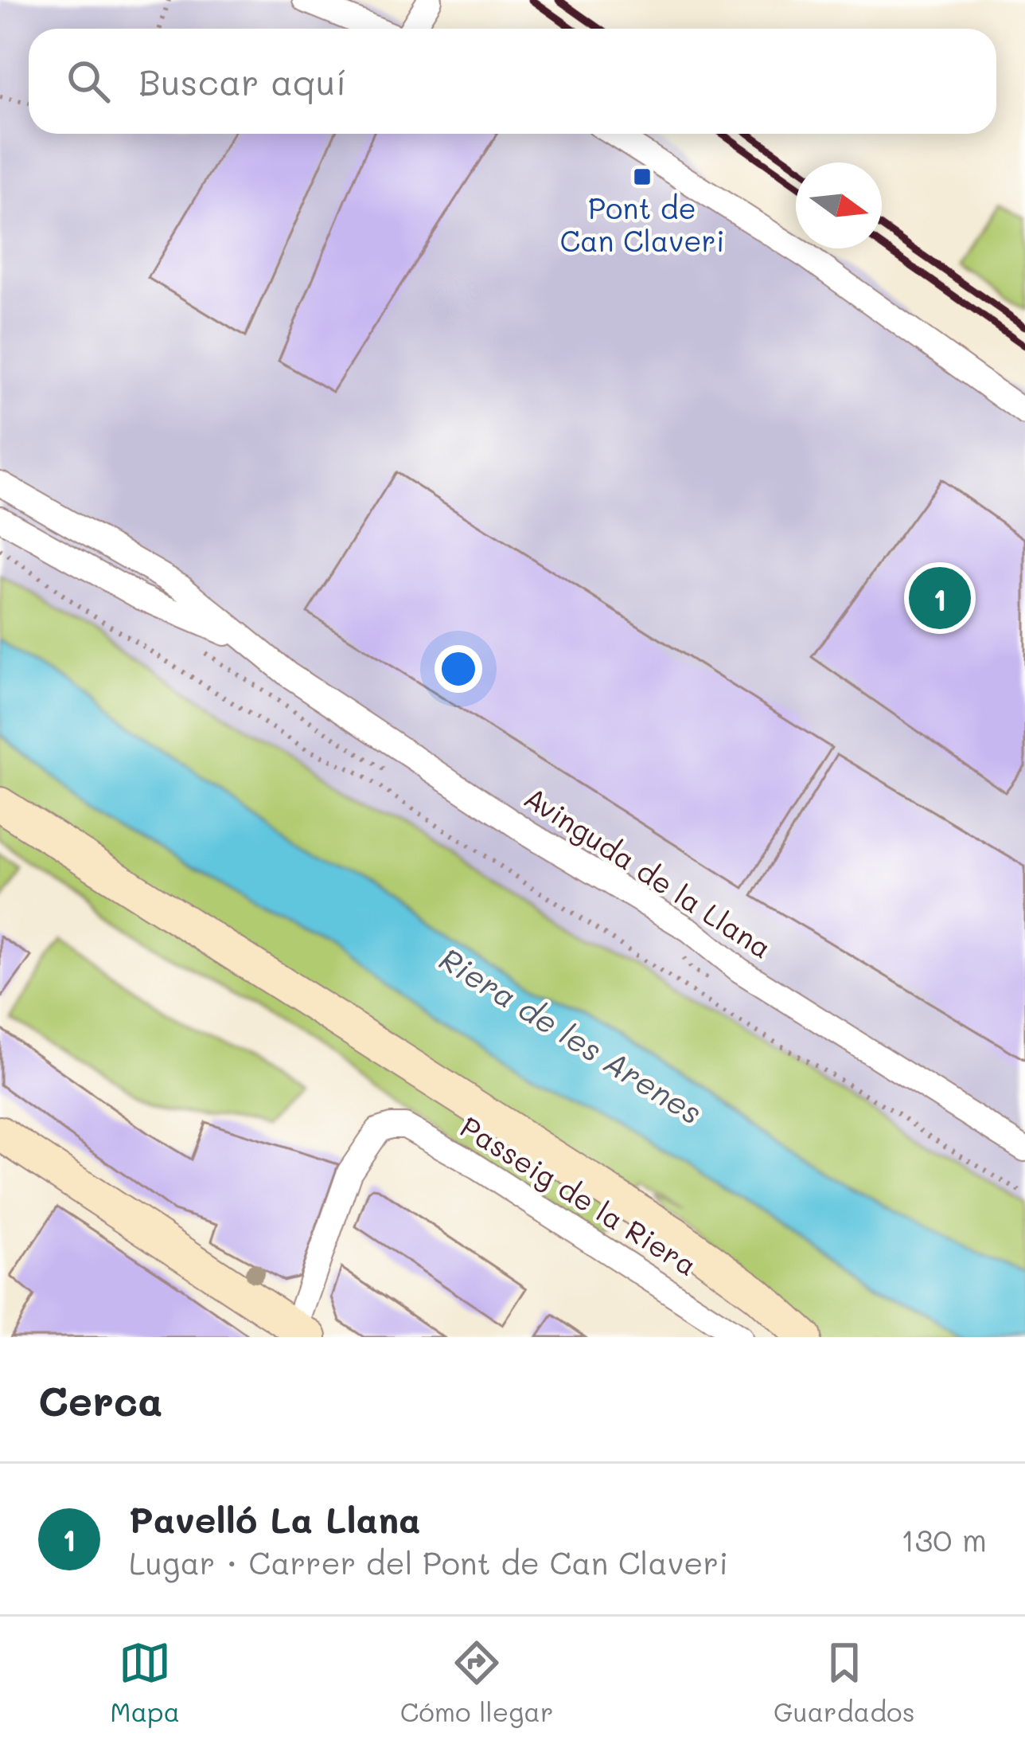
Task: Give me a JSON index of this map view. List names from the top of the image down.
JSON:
{
  "streets": {
    "street": ["Avinguda de la Llana", "Passeig de la Riera"]
  },
  "water": ["Riera de les Arenes"],
  "places": {
    "transit": ["Pont de Can Claveri"]
  },
  "north": "right",
  "page": {
    "search": "Buscar aquí",
    "pins": "1",
    "heading": "Cerca",
    "list": [
      {
        "mark": "1",
        "name": "Pavelló La Llana",
        "note": "Lugar · Carrer del Pont de Can Claveri",
        "value": "130 m"
      }
    ],
    "nav": ["Mapa", "Cómo llegar", "Guardados"]
  }
}
